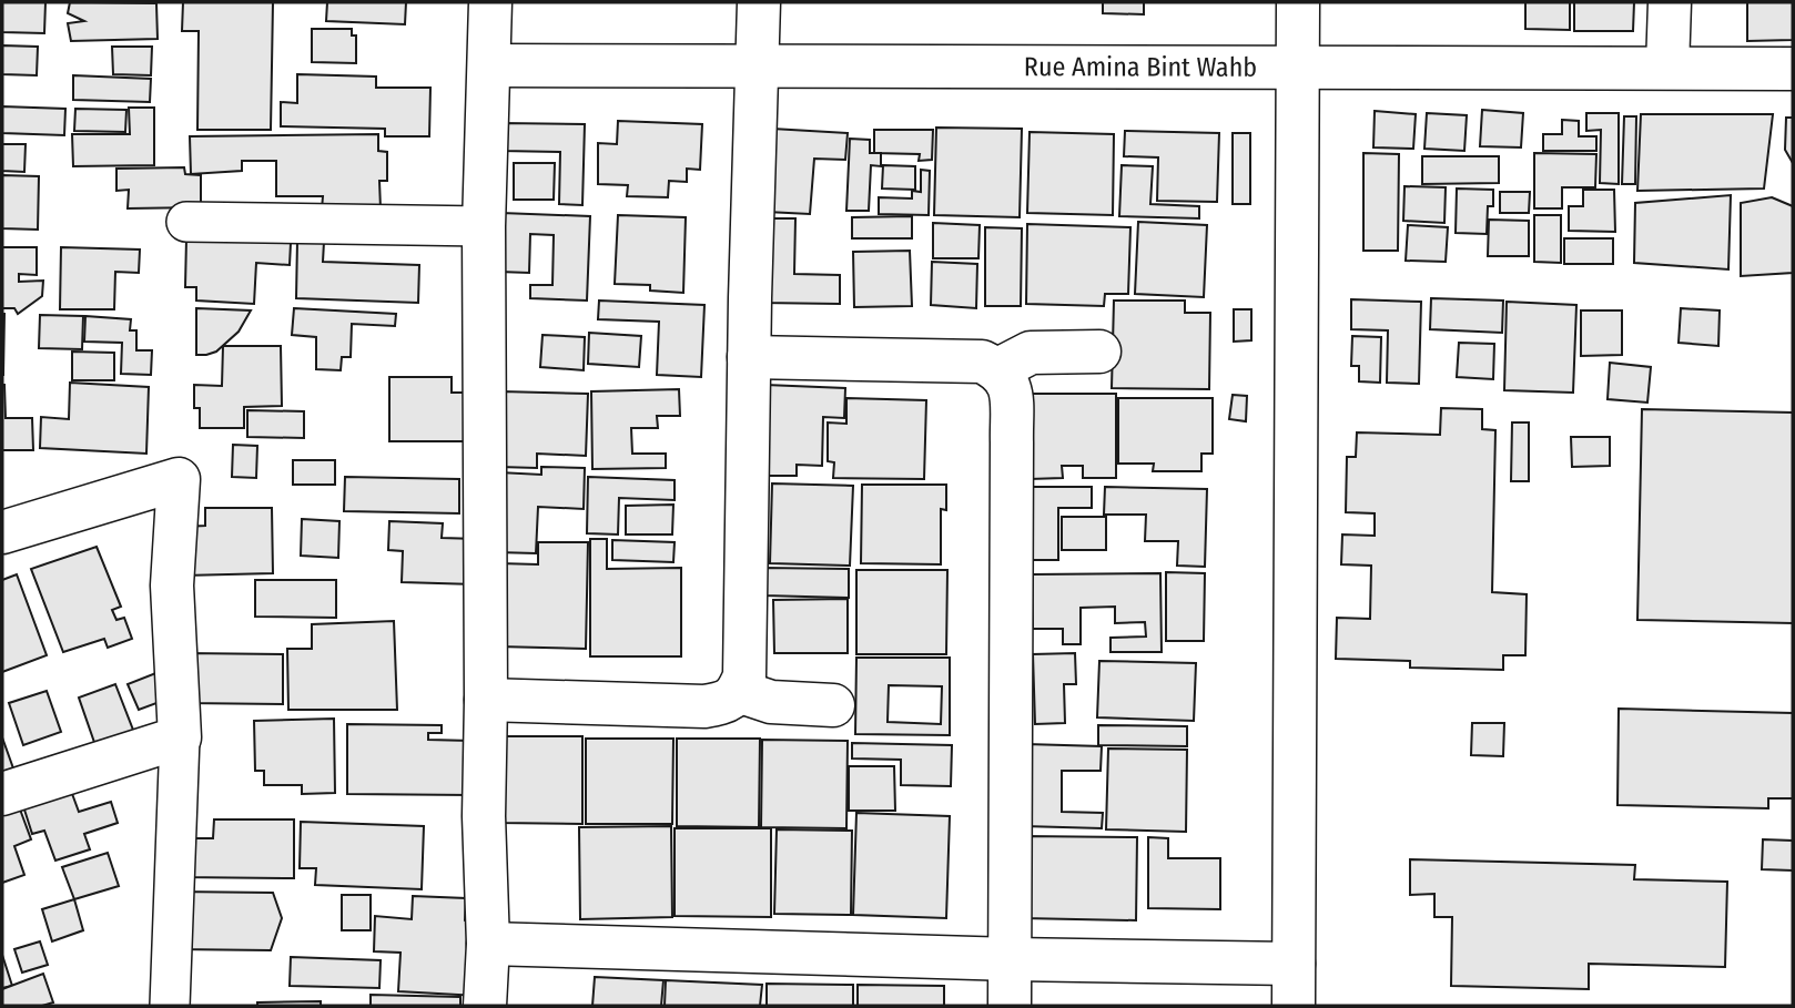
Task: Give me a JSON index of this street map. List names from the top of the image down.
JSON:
{
  "streets": {
    "street": ["Rue Amina Bint Wahb"]
  }
}
